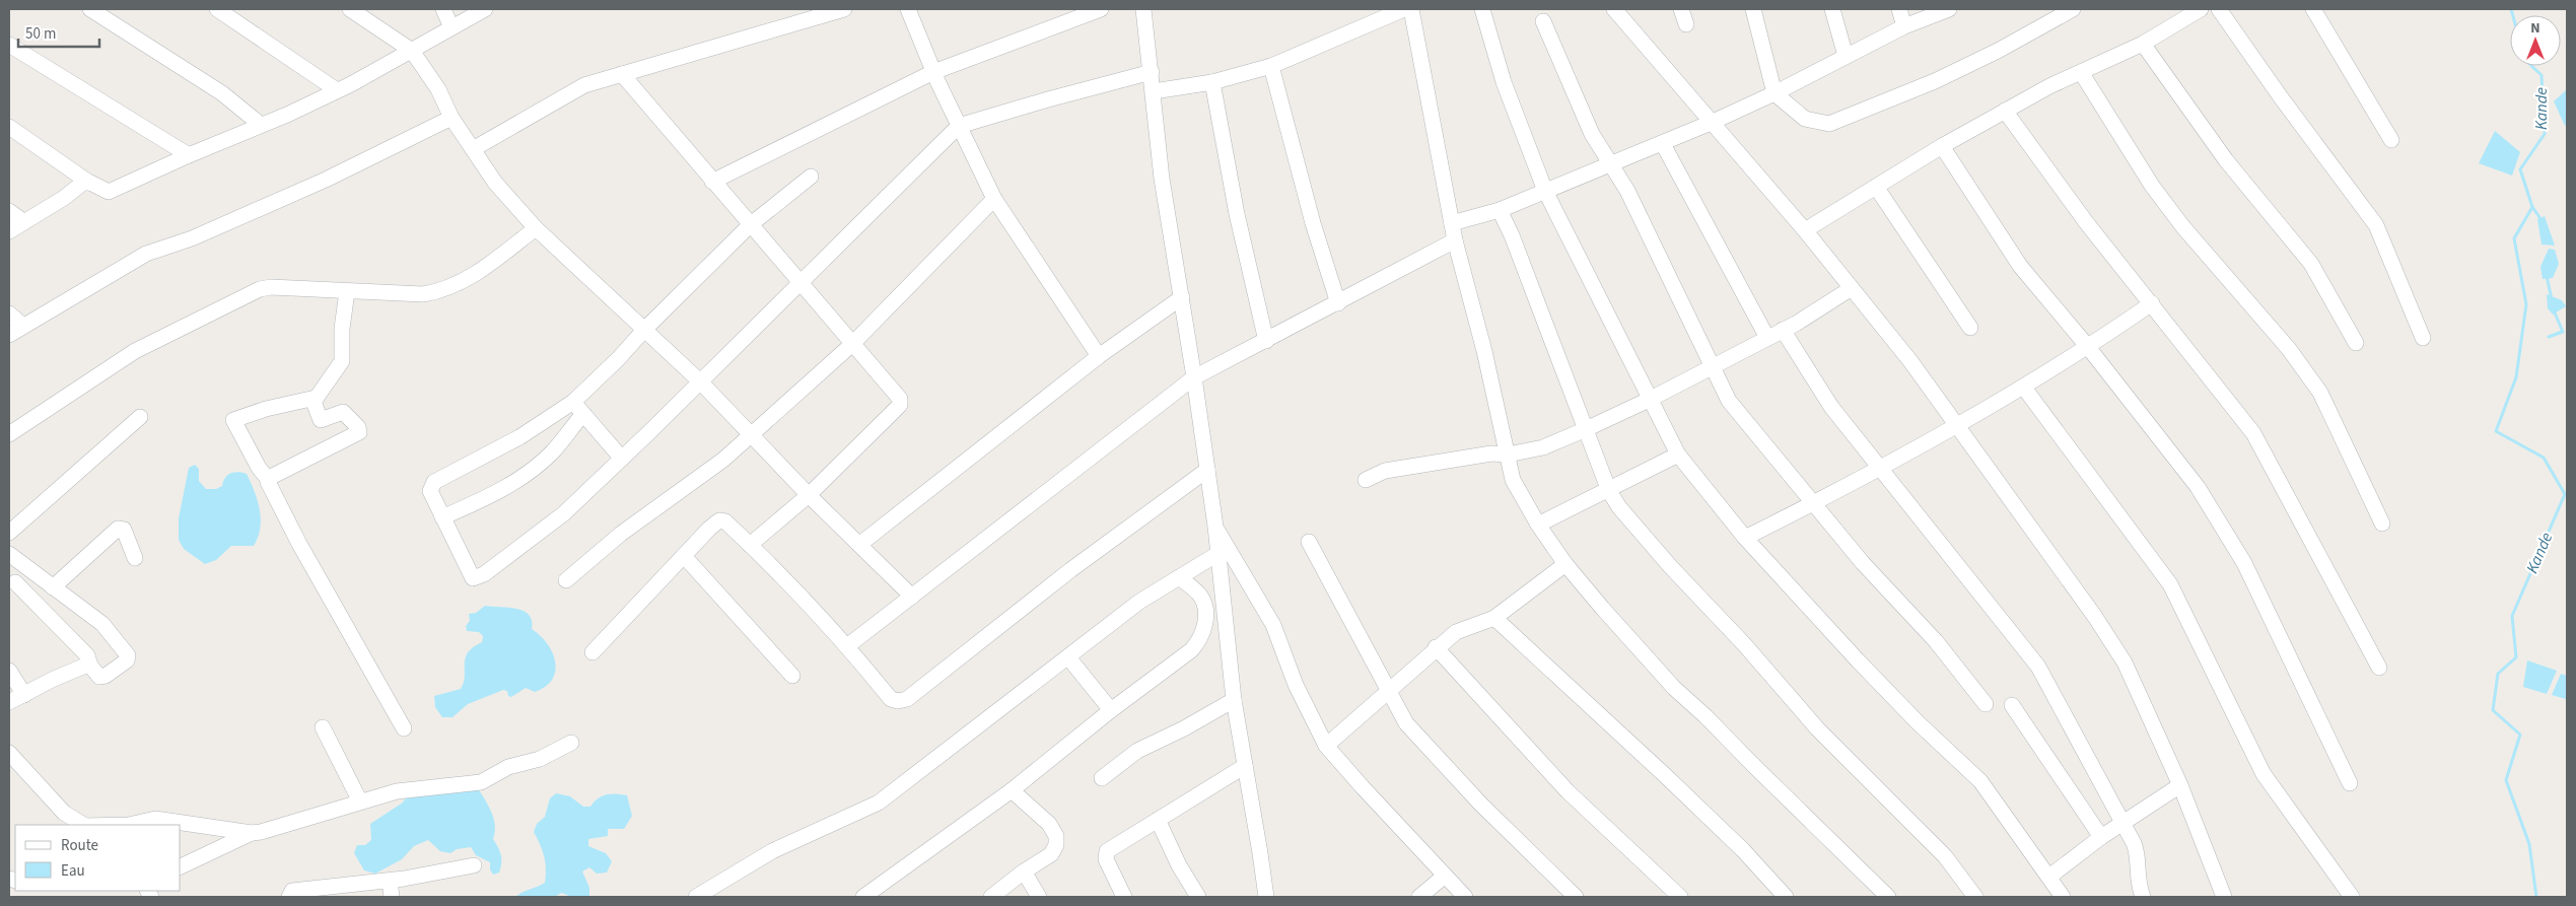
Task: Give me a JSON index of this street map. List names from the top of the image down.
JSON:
{
  "water": ["Kande"],
  "legend": ["Route", "Eau"],
  "scale_bar": "50 m",
  "north": "top"
}
